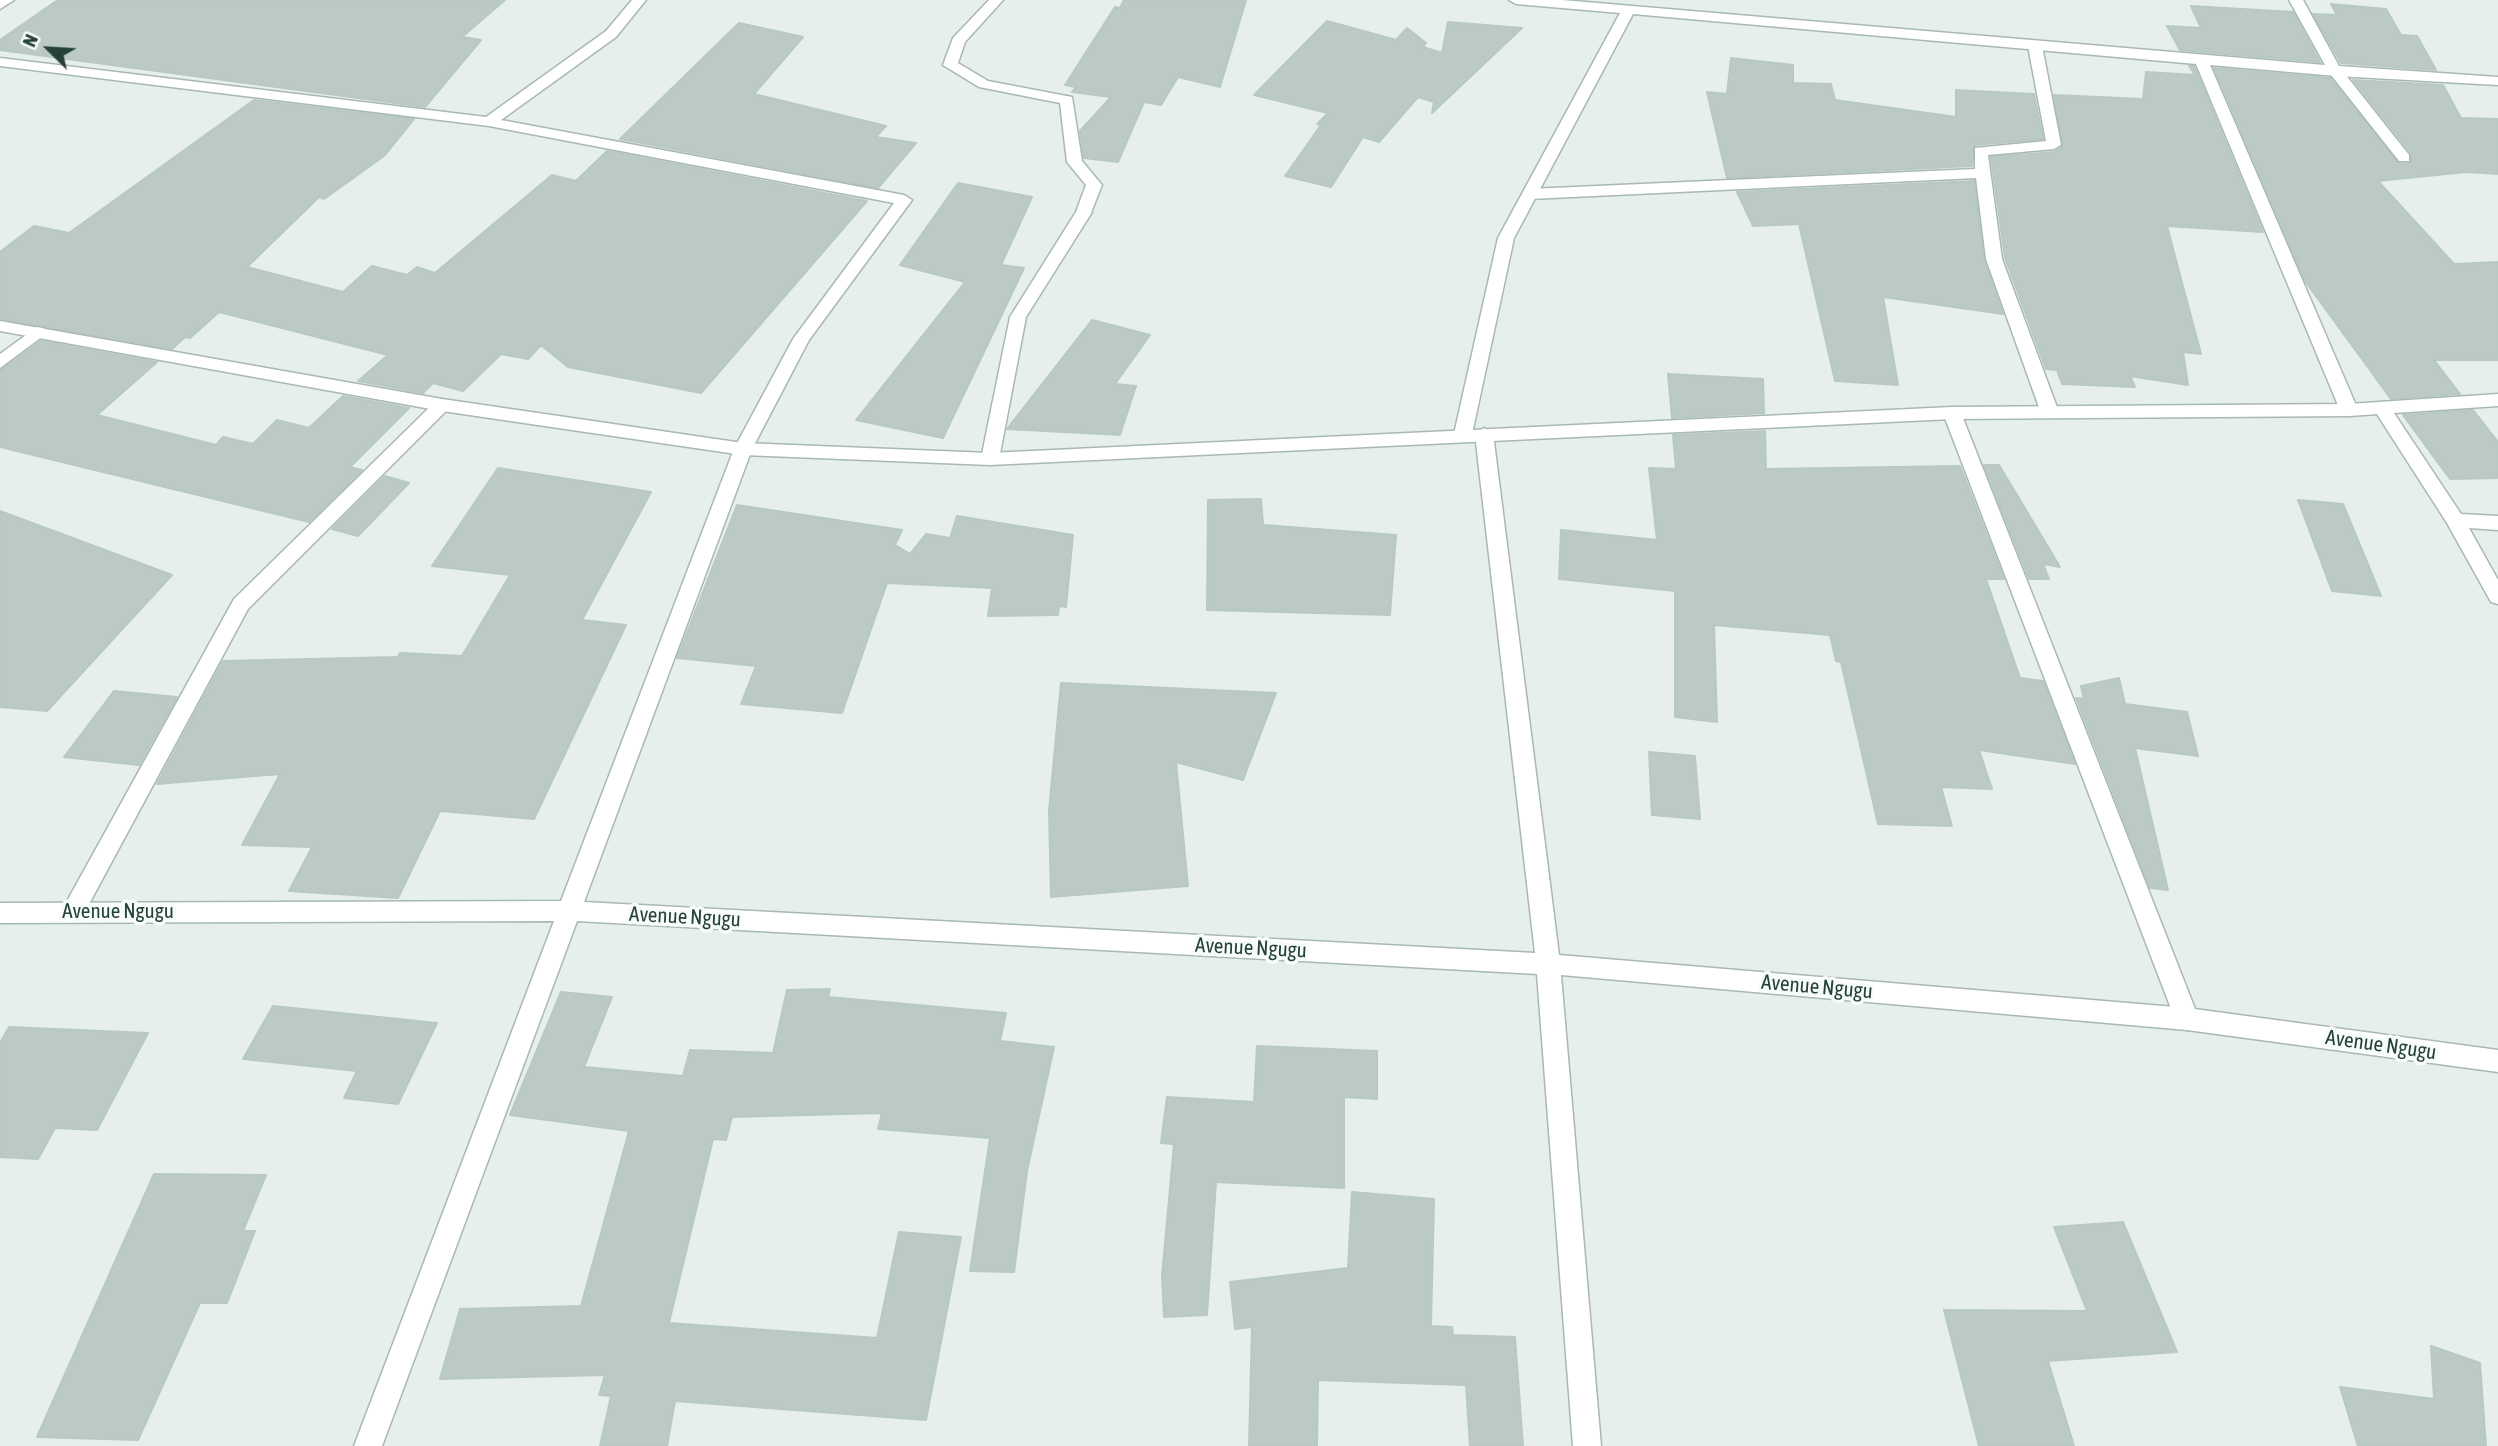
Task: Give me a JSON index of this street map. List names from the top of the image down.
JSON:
{
  "streets": {
    "street": ["Avenue Ngugu"]
  },
  "north": "top left"
}
